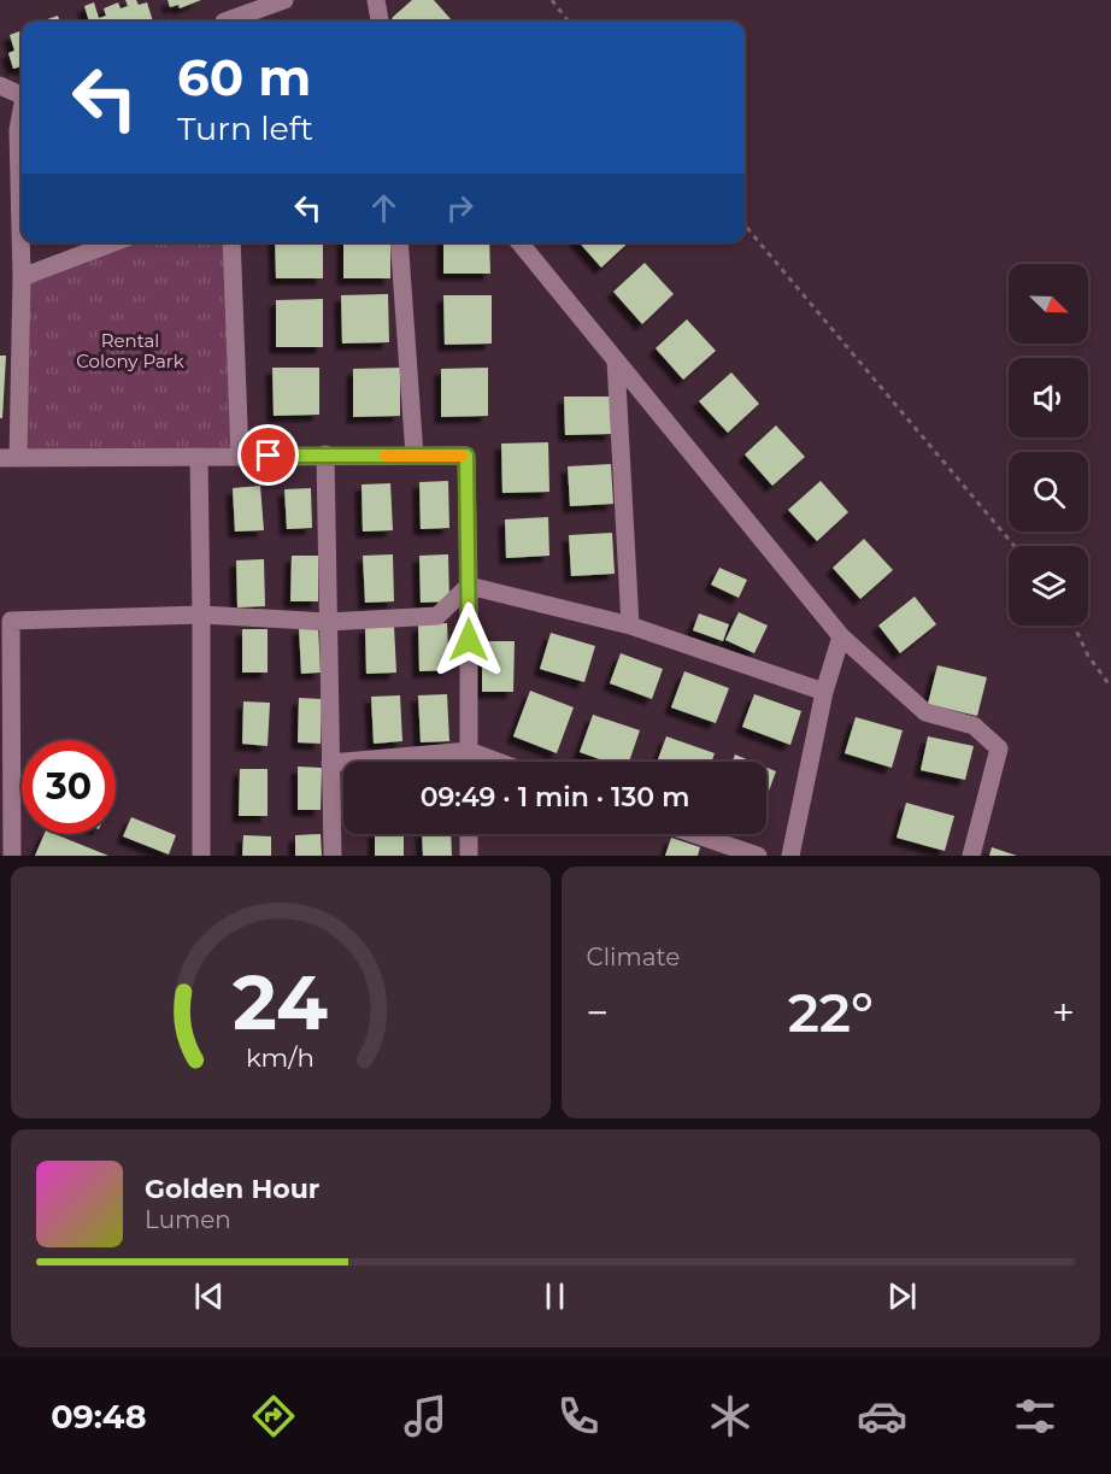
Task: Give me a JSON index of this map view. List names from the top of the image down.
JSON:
{
  "parks": ["Rental Colony Park"],
  "north": "bottom right",
  "page": {
    "turn": ["60 m", "Turn left"],
    "limit": "30",
    "trip": "09:49 · 1 min · 130 m",
    "tile": "Climate",
    "heat": ["−", "22°", "+"],
    "song": ["Golden Hour", "Lumen"],
    "tabs": "09:48",
    "gauge": ["24", "km/h"]
  }
}
